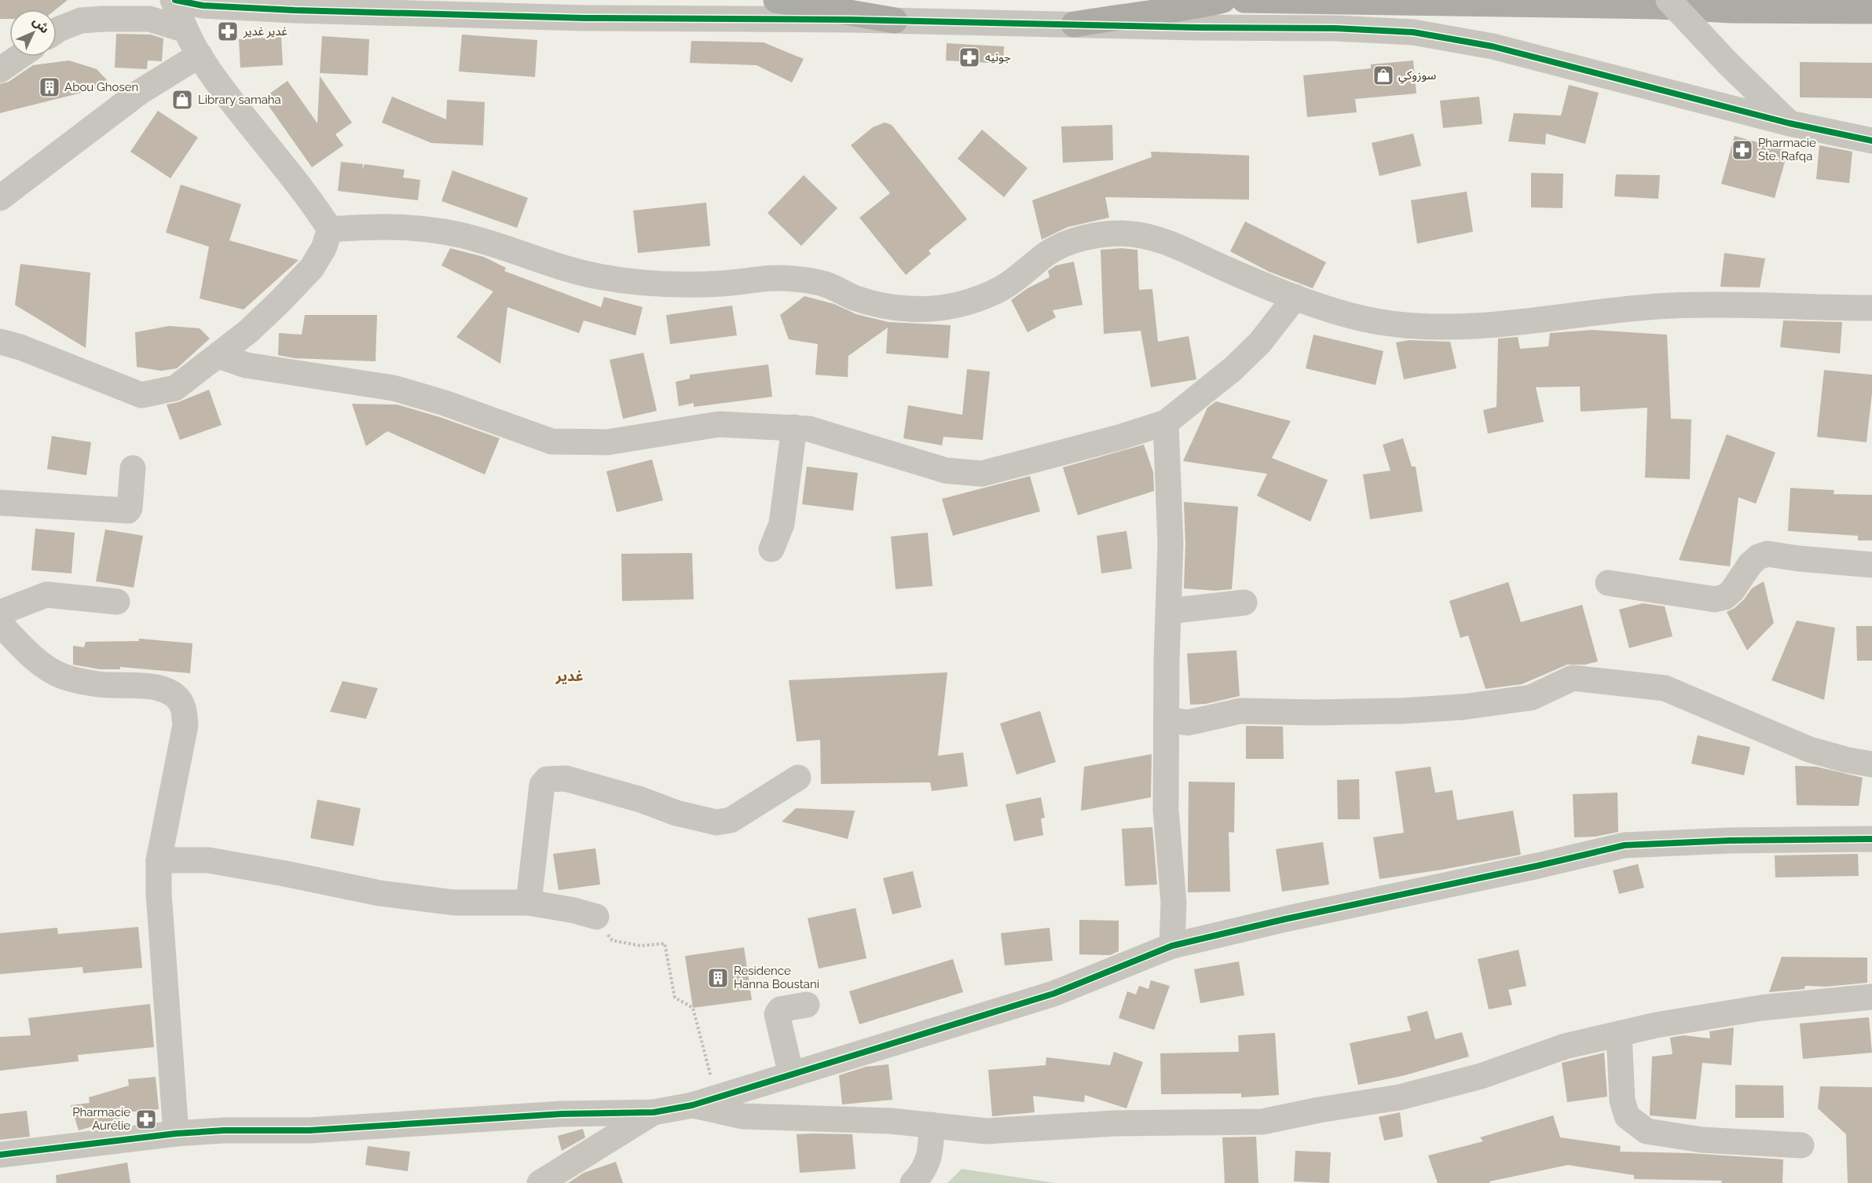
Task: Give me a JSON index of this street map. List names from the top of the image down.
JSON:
{
  "districts": ["غدير"],
  "places": {
    "pharmacy": [
      "غدير غدير",
      "جونيه",
      "Pharmacie Ste. Rafqa",
      "Pharmacie Aurélie"
    ],
    "shop": ["سوزوكي", "Library samaha"],
    "building": ["Abou Ghosen", "Residence Hanna Boustani"]
  },
  "north": "top right"
}
